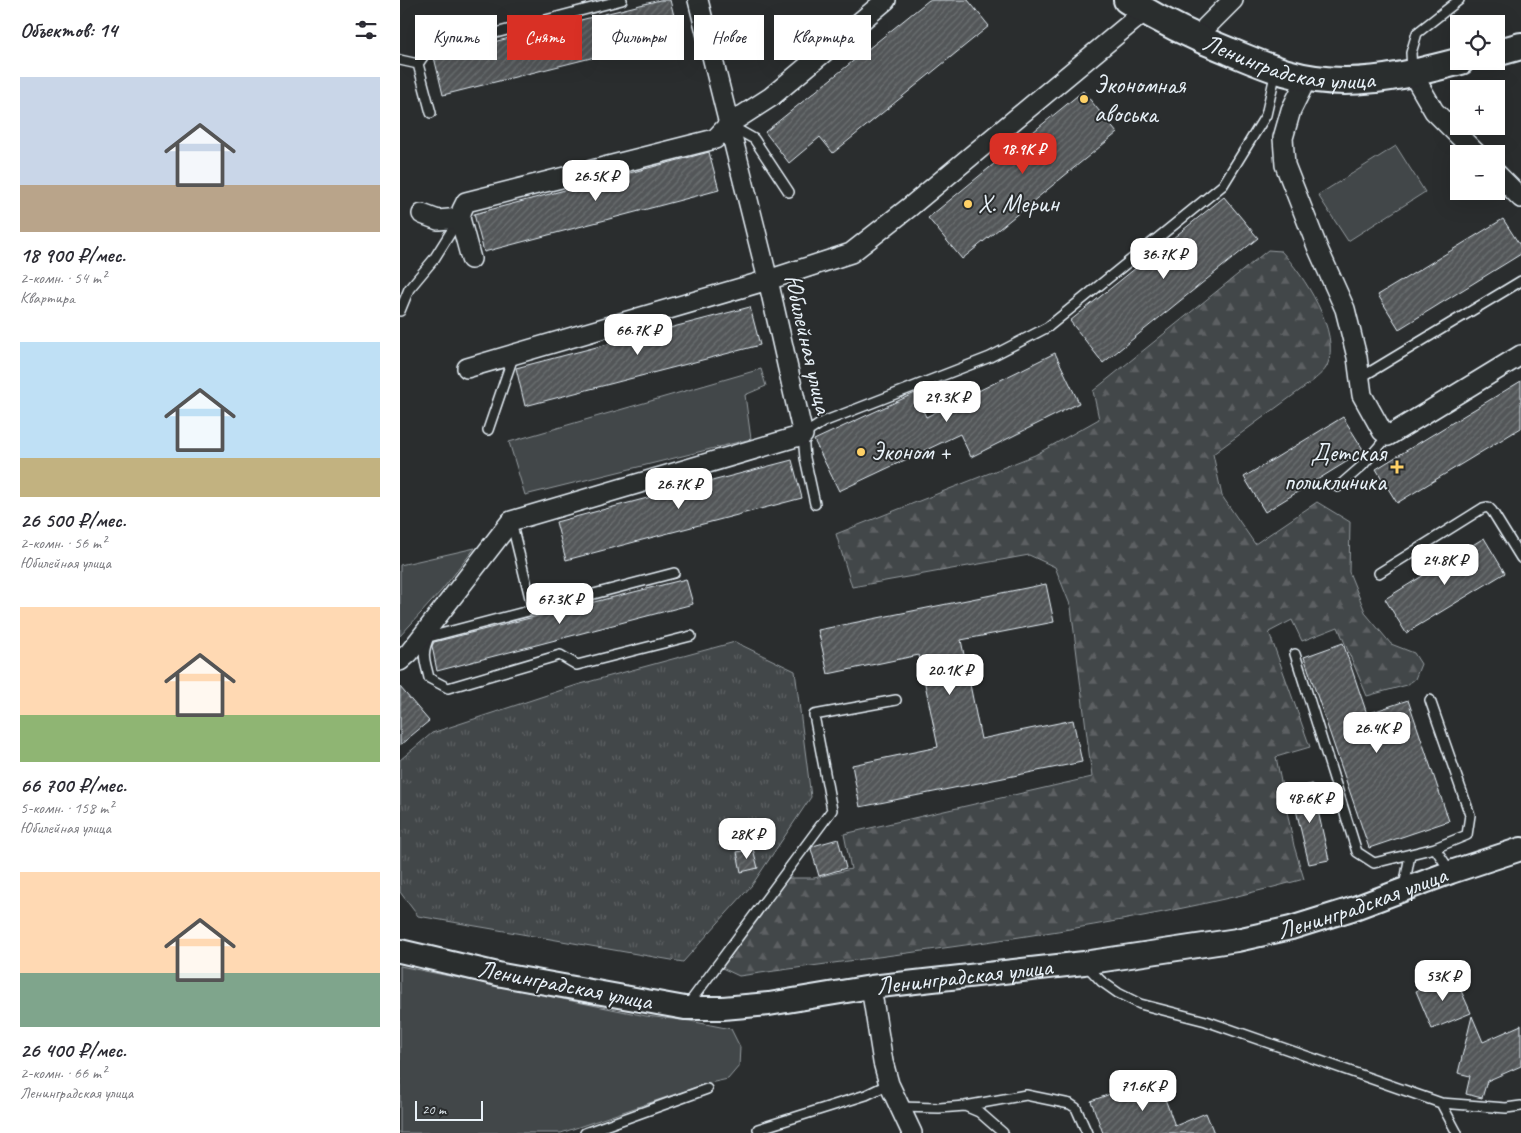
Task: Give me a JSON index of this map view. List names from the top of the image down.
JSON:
{
  "streets": {
    "main road": ["Ленинградская улица"],
    "street": ["Юбилейная улица"]
  },
  "places": {
    "other": ["Экономная авоська", "Х. Мерин", "Эконом +"],
    "health": ["Детская поликлиника"]
  },
  "scale_bar": "20 m",
  "page": {
    "heading": "Объектов: 14",
    "map_buttons": ["+", "−"],
    "chip": [
      "Купить",
      "Снять",
      "Фильтры",
      "Новое",
      "Квартира"
    ],
    "list": [
      {
        "name": "18 900 ₽/мес.",
        "note": "2-комн. · 54 m² · Квартира"
      },
      {
        "name": "26 500 ₽/мес.",
        "note": "2-комн. · 56 m² · Юбилейная улица"
      },
      {
        "name": "66 700 ₽/мес.",
        "note": "5-комн. · 158 m² · Юбилейная улица"
      },
      {
        "name": "26 400 ₽/мес.",
        "note": "2-комн. · 66 m² · Ленинградская улица"
      }
    ],
    "price": [
      "18.9K ₽",
      "26.5K ₽",
      "36.7K ₽",
      "66.7K ₽",
      "29.3K ₽",
      "26.7K ₽",
      "24.8K ₽",
      "67.3K ₽",
      "20.1K ₽",
      "26.4K ₽",
      "48.6K ₽",
      "28K ₽",
      "53K ₽",
      "71.6K ₽"
    ],
    "scale": "20 m"
  }
}
